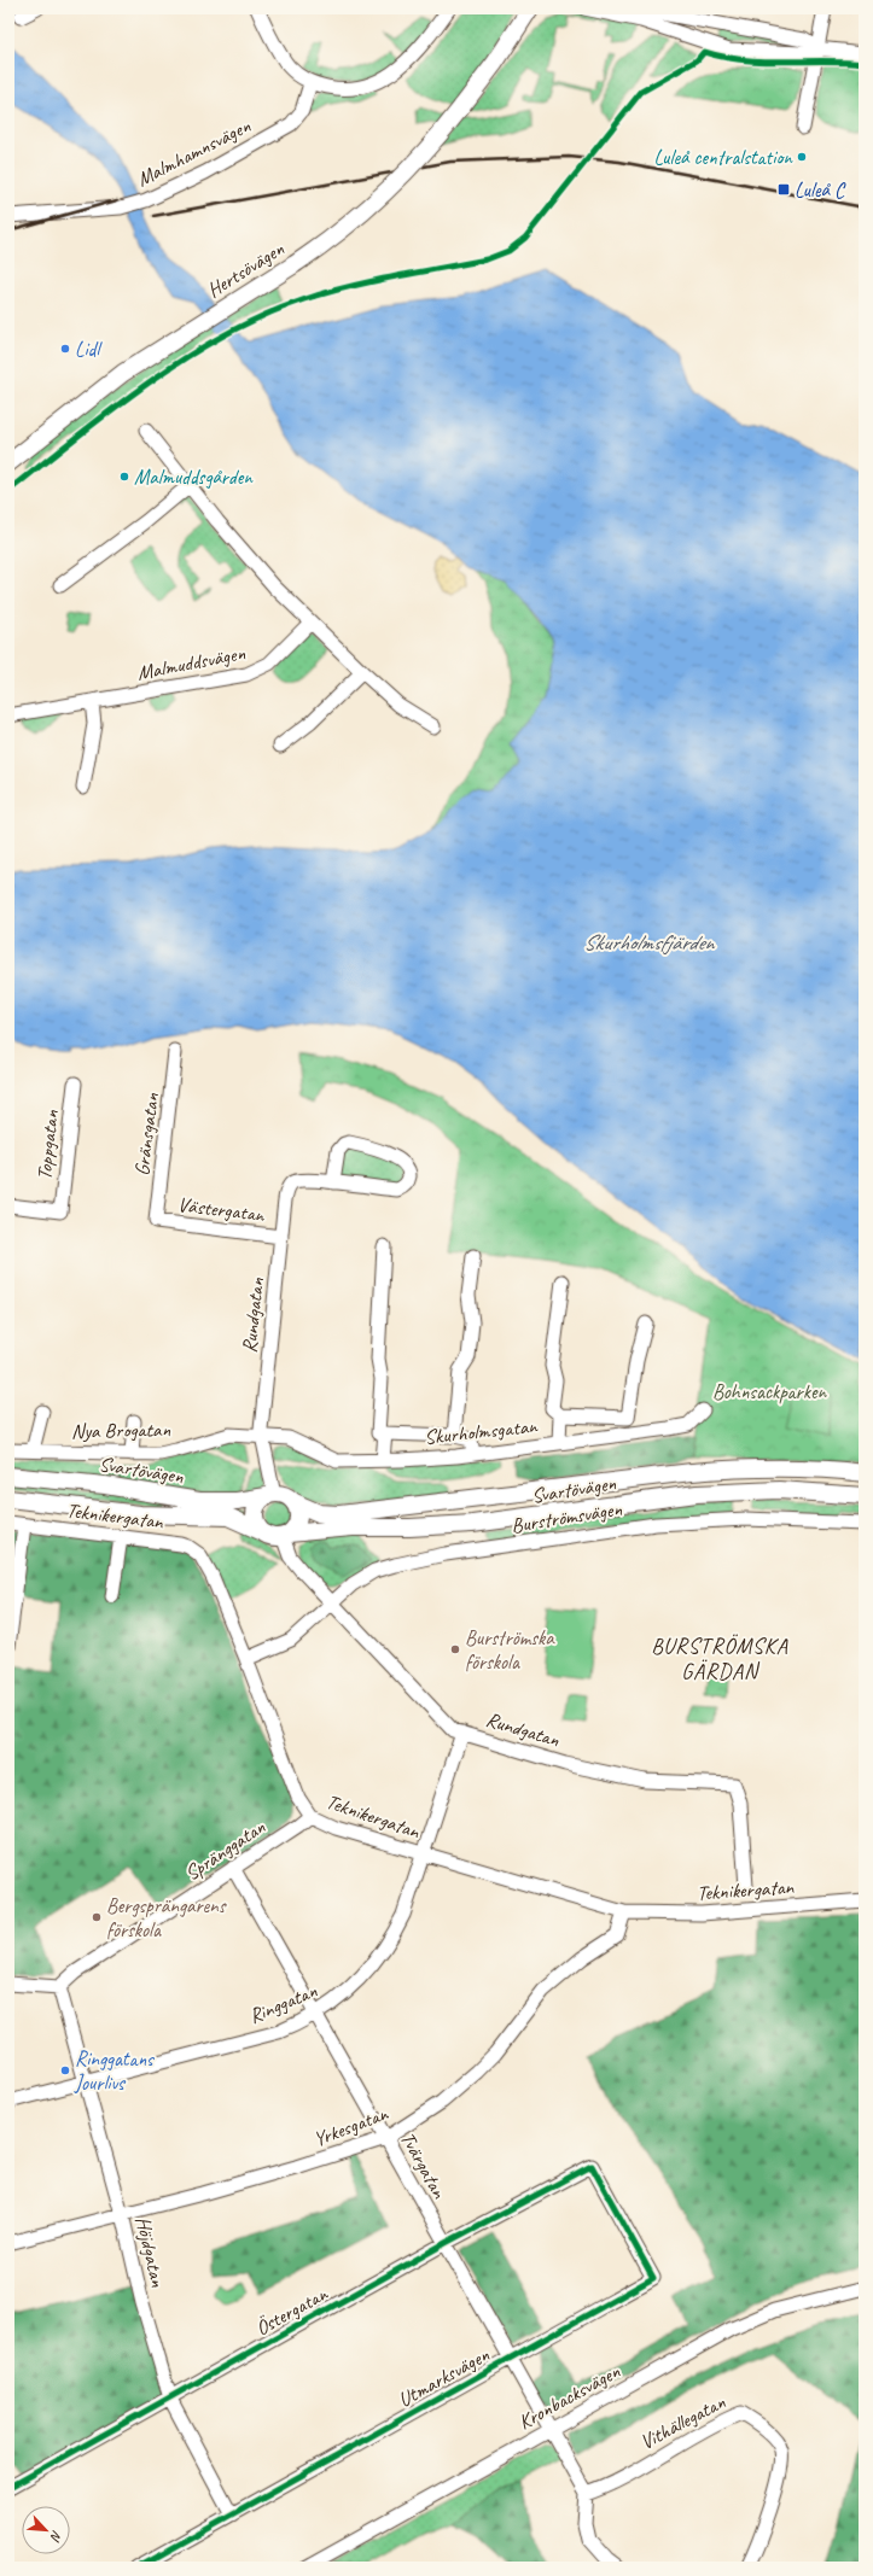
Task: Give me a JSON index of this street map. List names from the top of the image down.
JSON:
{
  "streets": {
    "main road": ["Hertsövägen", "Svartövägen"],
    "street": [
      "Malmhamnsvägen",
      "Malmuddsvägen",
      "Gränsgatan",
      "Toppgatan",
      "Västergatan",
      "Rundgatan",
      "Nya Brogatan",
      "Skurholmsgatan",
      "Teknikergatan",
      "Burströmsvägen",
      "Spränggatan",
      "Ringgatan",
      "Yrkesgatan",
      "Tvärgatan",
      "Höjdgatan",
      "Östergatan",
      "Utmarksvägen",
      "Kronbacksvägen",
      "Vithällegatan"
    ]
  },
  "crossings": [
    ["Gränsgatan", "Västergatan"],
    ["Västergatan", "Rundgatan"],
    ["Rundgatan", "Nya Brogatan"],
    ["Rundgatan", "Skurholmsgatan"],
    ["Rundgatan", "Svartövägen"],
    ["Rundgatan", "Burströmsvägen"],
    ["Rundgatan", "Ringgatan"],
    ["Nya Brogatan", "Skurholmsgatan"],
    ["Teknikergatan", "Burströmsvägen"],
    ["Teknikergatan", "Spränggatan"],
    ["Teknikergatan", "Ringgatan"],
    ["Teknikergatan", "Yrkesgatan"],
    ["Spränggatan", "Tvärgatan"],
    ["Spränggatan", "Höjdgatan"],
    ["Ringgatan", "Tvärgatan"],
    ["Ringgatan", "Höjdgatan"],
    ["Yrkesgatan", "Tvärgatan"],
    ["Yrkesgatan", "Höjdgatan"],
    ["Tvärgatan", "Östergatan"],
    ["Tvärgatan", "Utmarksvägen"],
    ["Tvärgatan", "Kronbacksvägen"],
    ["Höjdgatan", "Östergatan"],
    ["Höjdgatan", "Utmarksvägen"],
    ["Östergatan", "Utmarksvägen"]
  ],
  "districts": ["BURSTRÖMSKA GÄRDAN"],
  "water": ["Skurholmsfjärden"],
  "parks": ["Bohnsackparken"],
  "places": {
    "other": [
      "Luleå centralstation",
      "Lidl",
      "Malmuddsgården",
      "Burströmska förskola",
      "Bergsprängarens förskola",
      "Ringgatans Jourlivs"
    ],
    "transit": ["Luleå C"]
  },
  "north": "bottom right"
}
